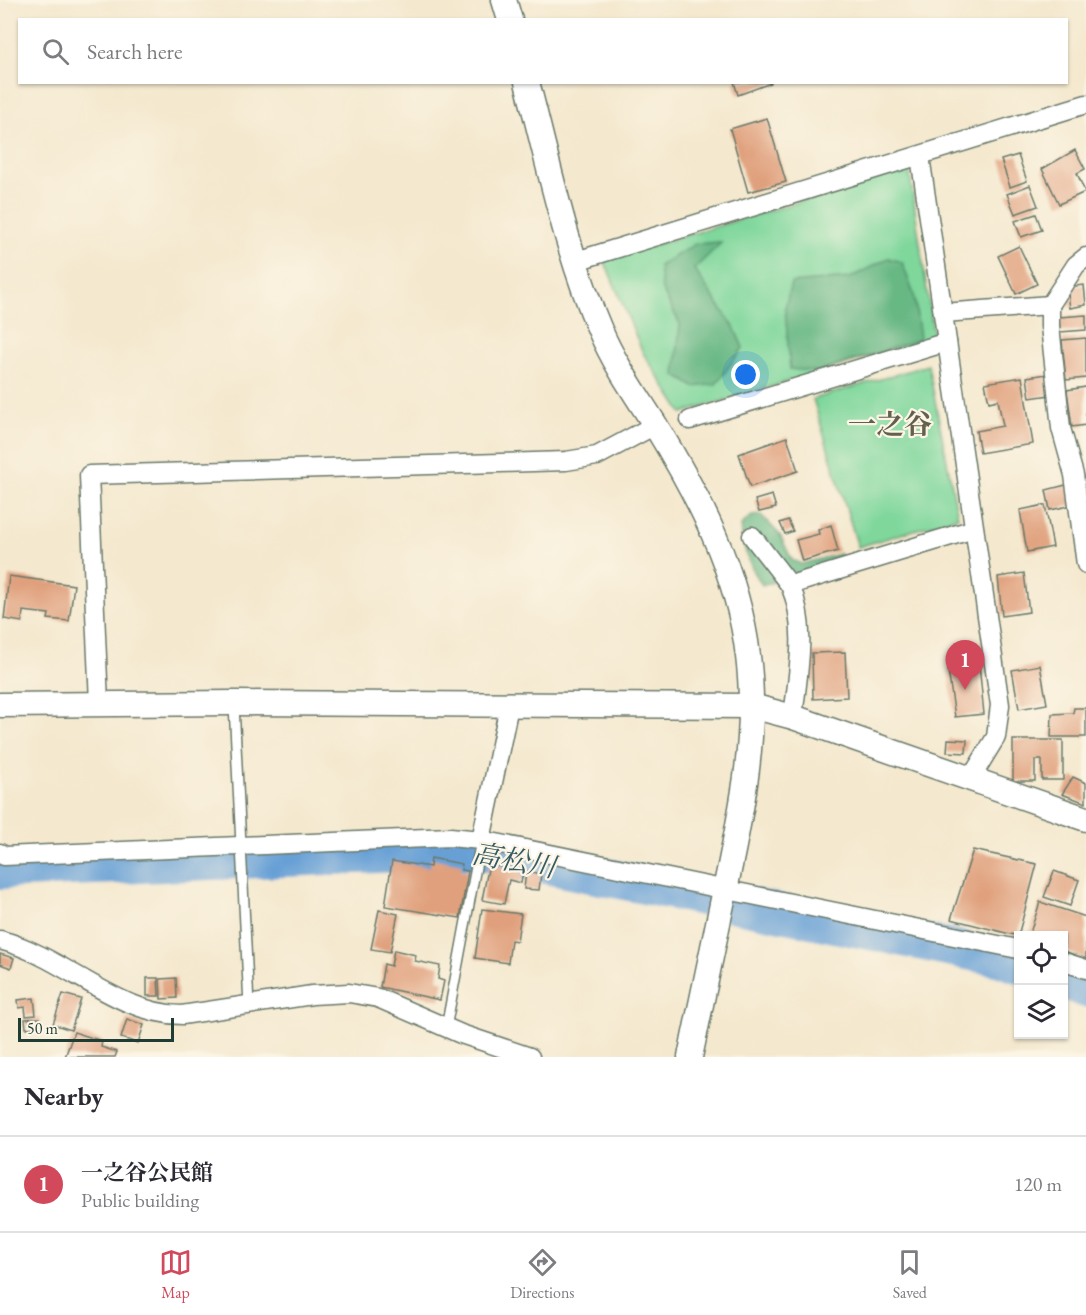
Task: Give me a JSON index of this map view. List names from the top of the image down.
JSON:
{
  "districts": ["一之谷"],
  "water": ["高松川"],
  "scale_bar": "50 m",
  "page": {
    "search": "Search here",
    "pins": "1",
    "scale": "50 m",
    "heading": "Nearby",
    "list": [
      {
        "mark": "1",
        "name": "一之谷公民館",
        "note": "Public building",
        "value": "120 m"
      }
    ],
    "nav": ["Map", "Directions", "Saved"]
  }
}
